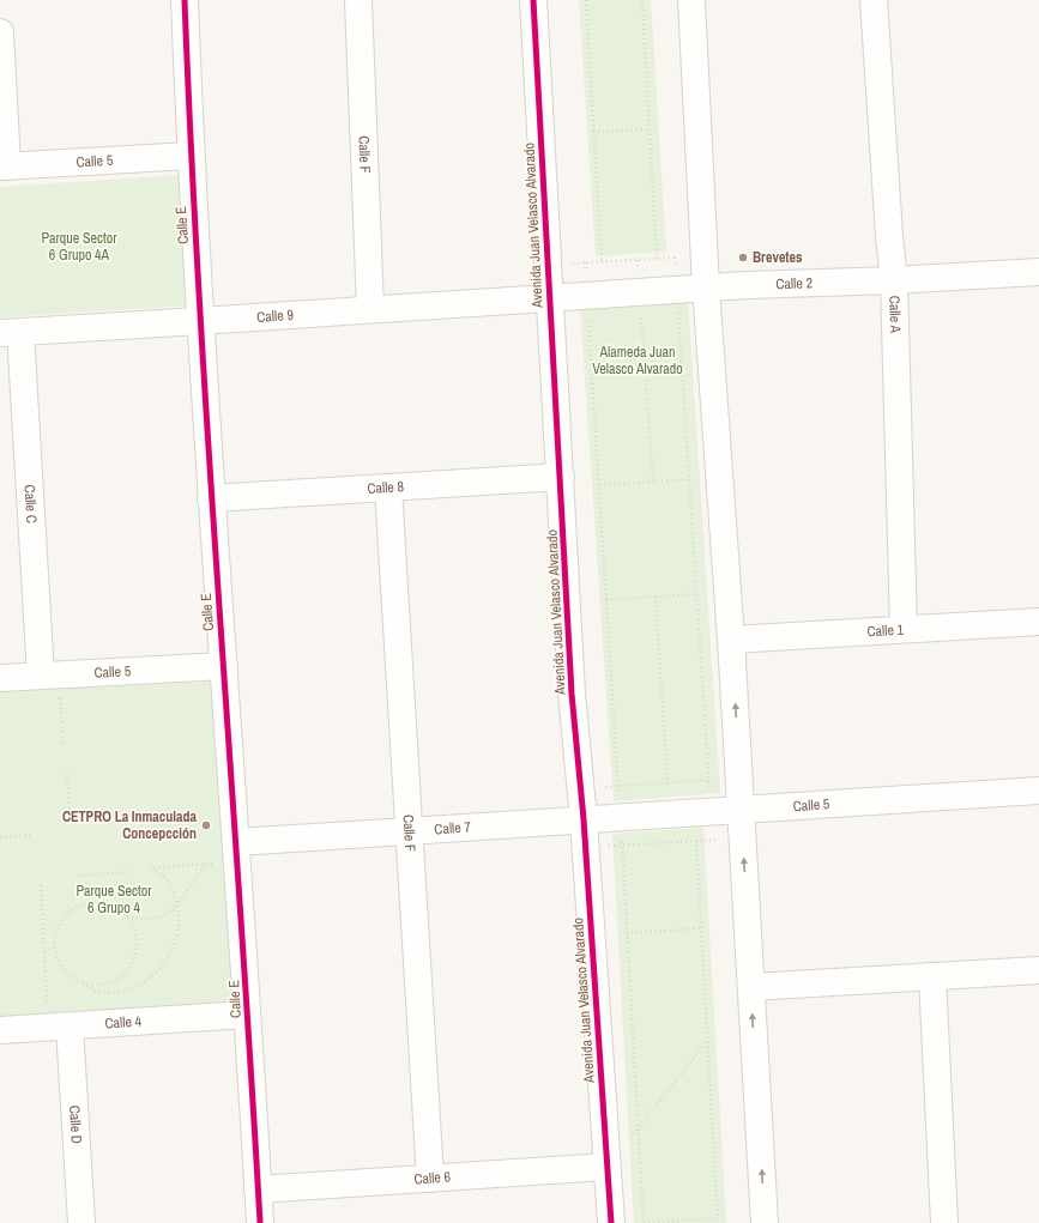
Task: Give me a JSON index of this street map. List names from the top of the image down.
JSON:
{
  "streets": {
    "street": [
      "Calle F",
      "Calle 5",
      "Calle E",
      "Avenida Juan Velasco Alvarado",
      "Calle 2",
      "Calle A",
      "Calle 9",
      "Calle 8",
      "Calle C",
      "Calle 1",
      "Calle 7",
      "Calle 4",
      "Calle D",
      "Calle 6"
    ]
  },
  "crossings": [
    ["Calle F", "Calle 9"],
    ["Calle F", "Calle 8"],
    ["Calle F", "Calle 7"],
    ["Calle F", "Calle 6"],
    ["Calle 5", "Calle E"],
    ["Calle 5", "Avenida Juan Velasco Alvarado"],
    ["Calle 5", "Calle C"],
    ["Calle 5", "Calle 7"],
    ["Calle E", "Calle 9"],
    ["Calle E", "Calle 8"],
    ["Calle E", "Calle 7"],
    ["Calle E", "Calle 4"],
    ["Calle E", "Calle 6"],
    ["Avenida Juan Velasco Alvarado", "Calle 2"],
    ["Avenida Juan Velasco Alvarado", "Calle 9"],
    ["Avenida Juan Velasco Alvarado", "Calle 8"],
    ["Avenida Juan Velasco Alvarado", "Calle 7"],
    ["Avenida Juan Velasco Alvarado", "Calle 6"],
    ["Calle 2", "Calle A"],
    ["Calle 2", "Calle 9"],
    ["Calle A", "Calle 1"],
    ["Calle 9", "Calle C"],
    ["Calle 4", "Calle D"]
  ],
  "parks": ["Parque Sector 6 Grupo 4A", "Alameda Juan Velasco Alvarado", "Parque Sector 6 Grupo 4"],
  "places": ["Brevetes", "CETPRO La Inmaculada Concepcción"]
}
